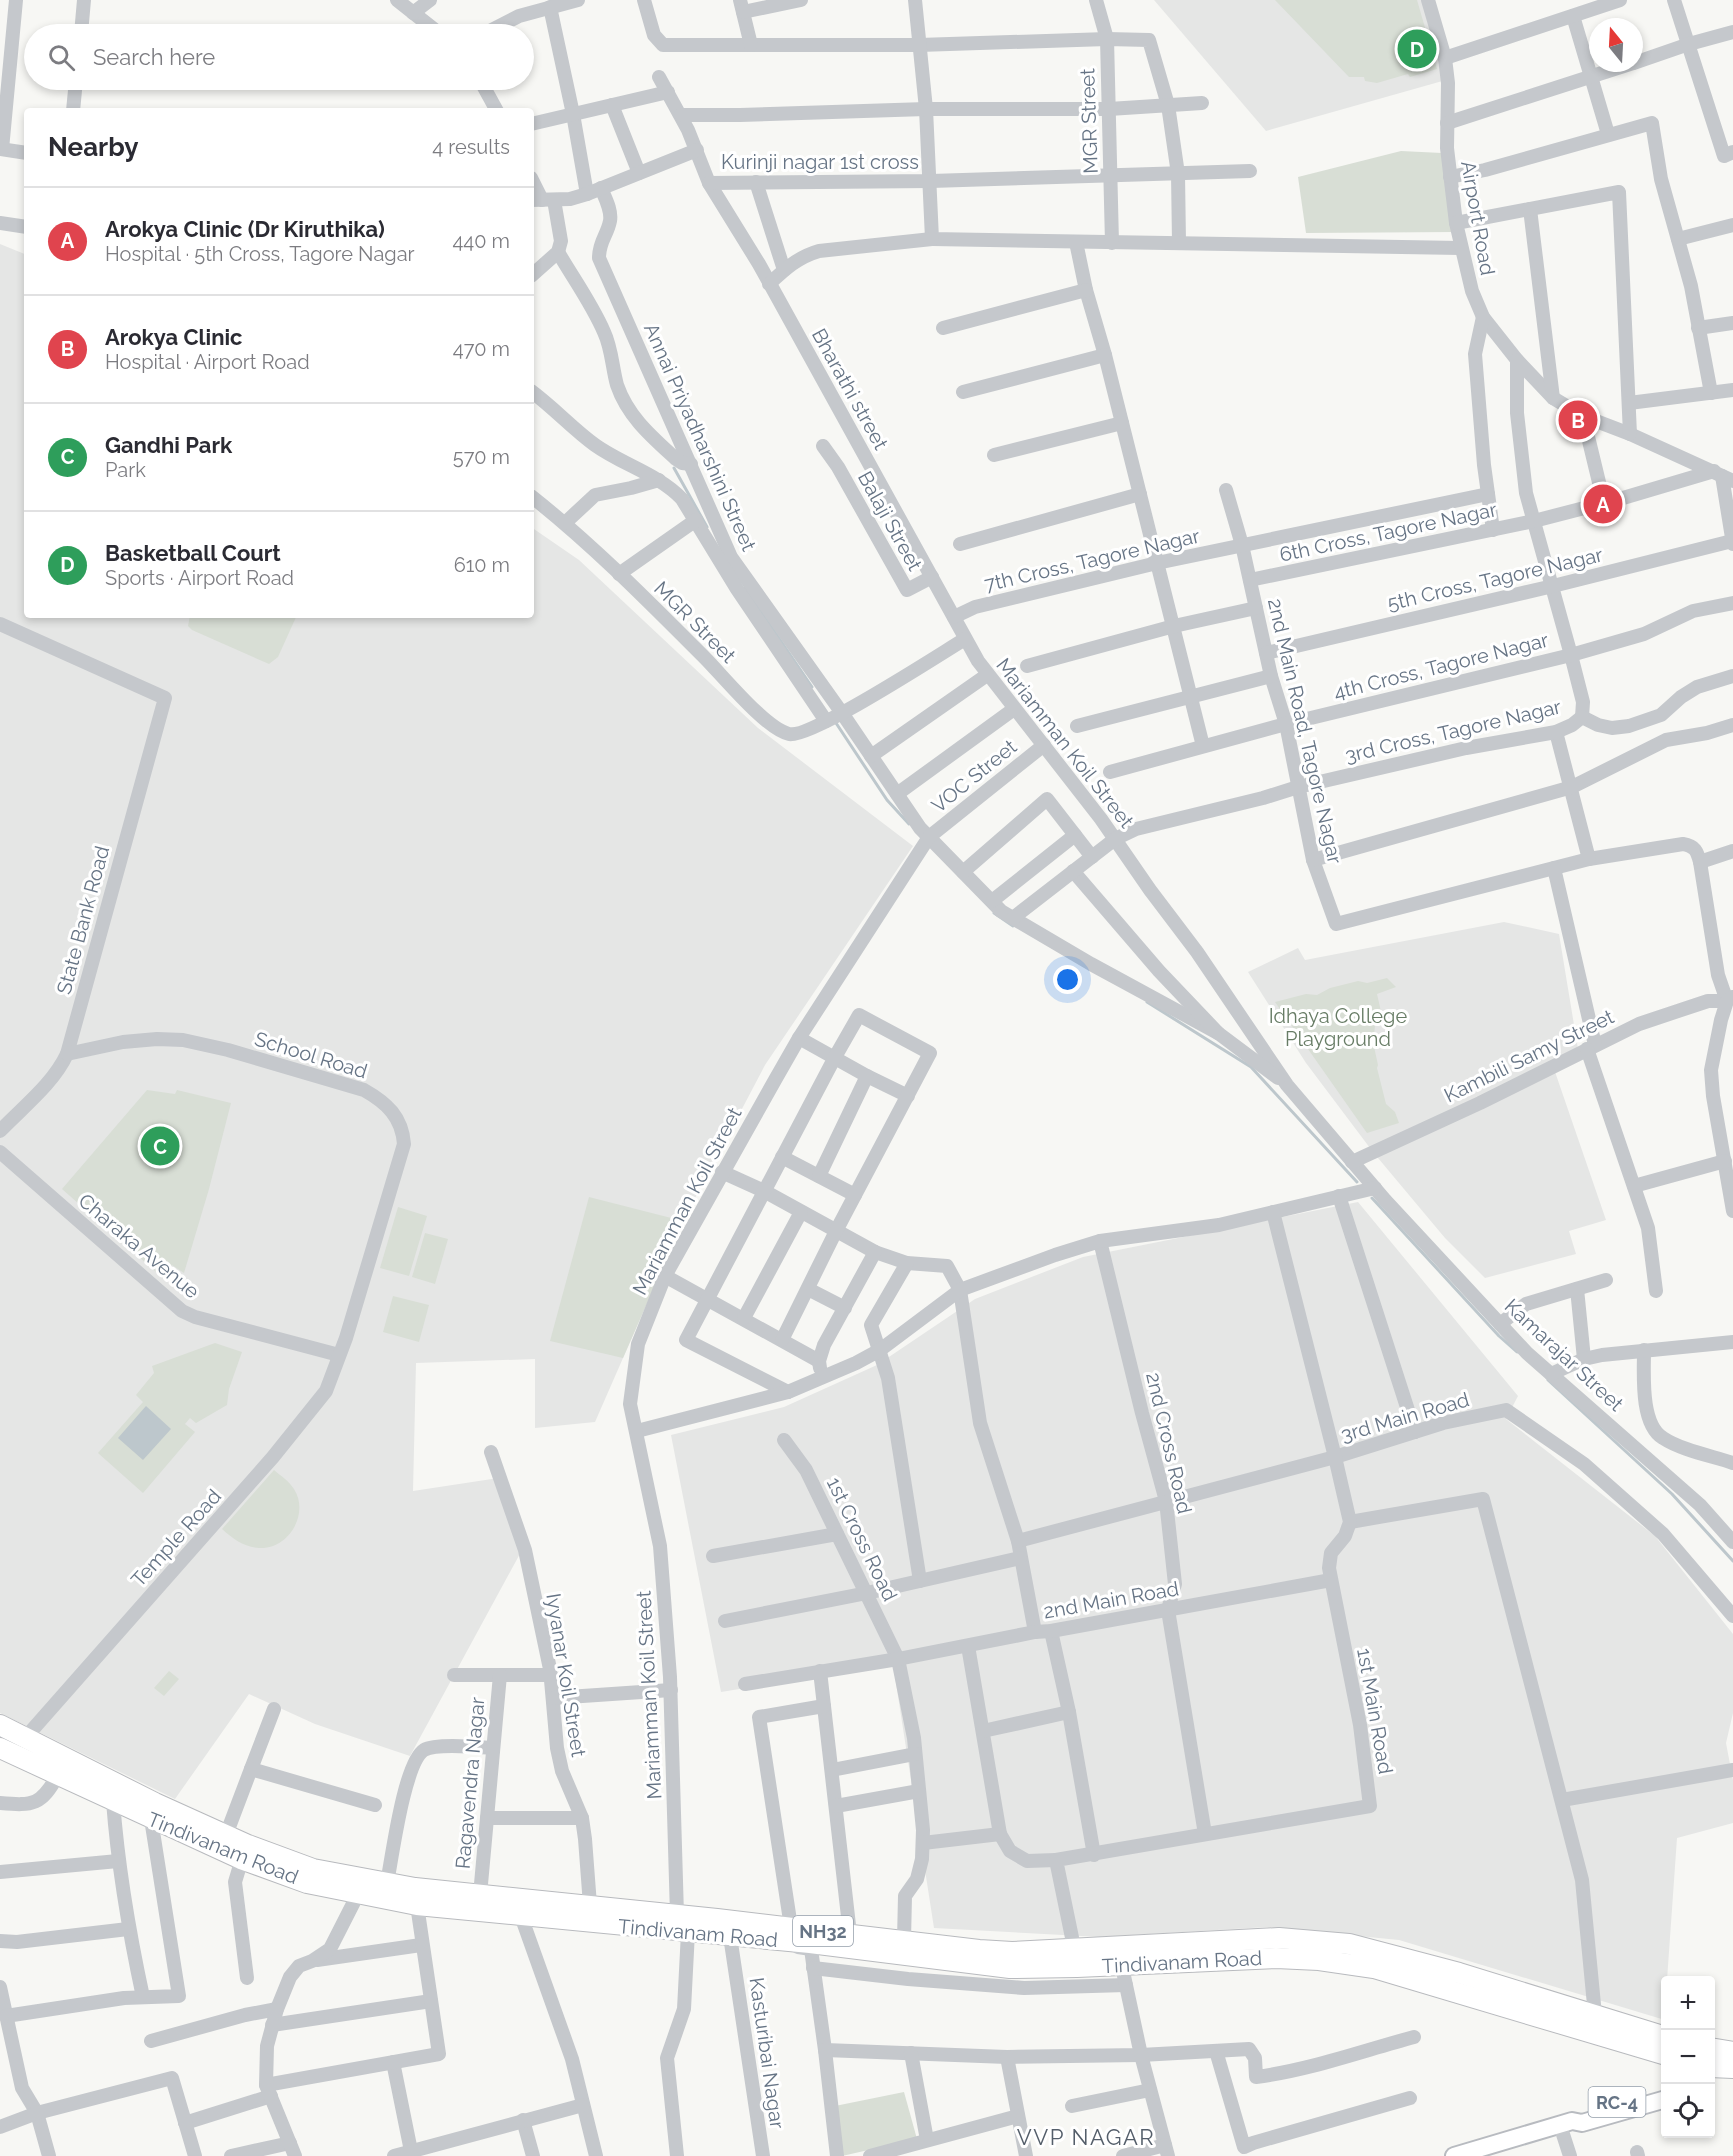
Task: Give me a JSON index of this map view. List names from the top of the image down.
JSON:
{
  "streets": {
    "highway": ["Tindivanam Road", "NH32"],
    "main road": ["RC-4"],
    "street": [
      "MGR Street",
      "Kurinji nagar 1st cross",
      "Airport Road",
      "Bharathi street",
      "Annai Priyadharshini Street",
      "Balaji Street",
      "6th Cross, Tagore Nagar",
      "7th Cross, Tagore Nagar",
      "5th Cross, Tagore Nagar",
      "4th Cross, Tagore Nagar",
      "2nd Main Road, Tagore Nagar",
      "3rd Cross, Tagore Nagar",
      "Mariamman Koil Street",
      "VOC Street",
      "State Bank Road",
      "School Road",
      "Kambili Samy Street",
      "Charaka Avenue",
      "Kamarajar Street",
      "3rd Main Road",
      "2nd Cross Road",
      "Temple Road",
      "1st Cross Road",
      "2nd Main Road",
      "Iyyanar Koil Street",
      "1st Main Road",
      "Ragavendra Nagar",
      "Kasturibai Nagar"
    ]
  },
  "crossings": [
    ["MGR Street", "Kurinji nagar 1st cross"],
    ["MGR Street", "Annai Priyadharshini Street"],
    ["MGR Street", "Mariamman Koil Street"],
    ["Kurinji nagar 1st cross", "Bharathi street"],
    ["Airport Road", "6th Cross, Tagore Nagar"],
    ["Bharathi street", "Balaji Street"],
    ["Bharathi street", "7th Cross, Tagore Nagar"],
    ["Bharathi street", "Mariamman Koil Street"],
    ["Annai Priyadharshini Street", "3rd Cross, Tagore Nagar"],
    ["Annai Priyadharshini Street", "Mariamman Koil Street"],
    ["Annai Priyadharshini Street", "VOC Street"],
    ["6th Cross, Tagore Nagar", "2nd Main Road, Tagore Nagar"],
    ["7th Cross, Tagore Nagar", "2nd Main Road, Tagore Nagar"],
    ["7th Cross, Tagore Nagar", "Mariamman Koil Street"],
    ["5th Cross, Tagore Nagar", "2nd Main Road, Tagore Nagar"],
    ["4th Cross, Tagore Nagar", "2nd Main Road, Tagore Nagar"],
    ["2nd Main Road, Tagore Nagar", "3rd Cross, Tagore Nagar"],
    ["3rd Cross, Tagore Nagar", "Mariamman Koil Street"],
    ["Mariamman Koil Street", "VOC Street"],
    ["Mariamman Koil Street", "Kamarajar Street"],
    ["Mariamman Koil Street", "NH32"],
    ["State Bank Road", "School Road"],
    ["School Road", "Charaka Avenue"],
    ["School Road", "Temple Road"],
    ["Kambili Samy Street", "Kamarajar Street"],
    ["Charaka Avenue", "Temple Road"],
    ["3rd Main Road", "2nd Cross Road"],
    ["2nd Cross Road", "2nd Main Road"],
    ["2nd Cross Road", "1st Main Road"],
    ["Temple Road", "NH32"],
    ["1st Cross Road", "2nd Main Road"],
    ["1st Cross Road", "NH32"],
    ["2nd Main Road", "1st Main Road"],
    ["Iyyanar Koil Street", "NH32"],
    ["Ragavendra Nagar", "NH32"],
    ["Tindivanam Road", "NH32"],
    ["Tindivanam Road", "Kasturibai Nagar"],
    ["NH32", "Kasturibai Nagar"]
  ],
  "districts": ["VVP NAGAR"],
  "parks": ["Idhaya College Playground"],
  "north": "top",
  "page": {
    "search": "Search here",
    "pins": [
      "D",
      "B",
      "A",
      "C"
    ],
    "heading": ["Nearby", "4 results"],
    "list": [
      {
        "mark": "A",
        "name": "Arokya Clinic (Dr Kiruthika)",
        "note": "Hospital · 5th Cross, Tagore Nagar",
        "value": "440 m"
      },
      {
        "mark": "B",
        "name": "Arokya Clinic",
        "note": "Hospital · Airport Road",
        "value": "470 m"
      },
      {
        "mark": "C",
        "name": "Gandhi Park",
        "note": "Park",
        "value": "570 m"
      },
      {
        "mark": "D",
        "name": "Basketball Court",
        "note": "Sports · Airport Road",
        "value": "610 m"
      }
    ],
    "map_buttons": ["+", "−"]
  }
}
